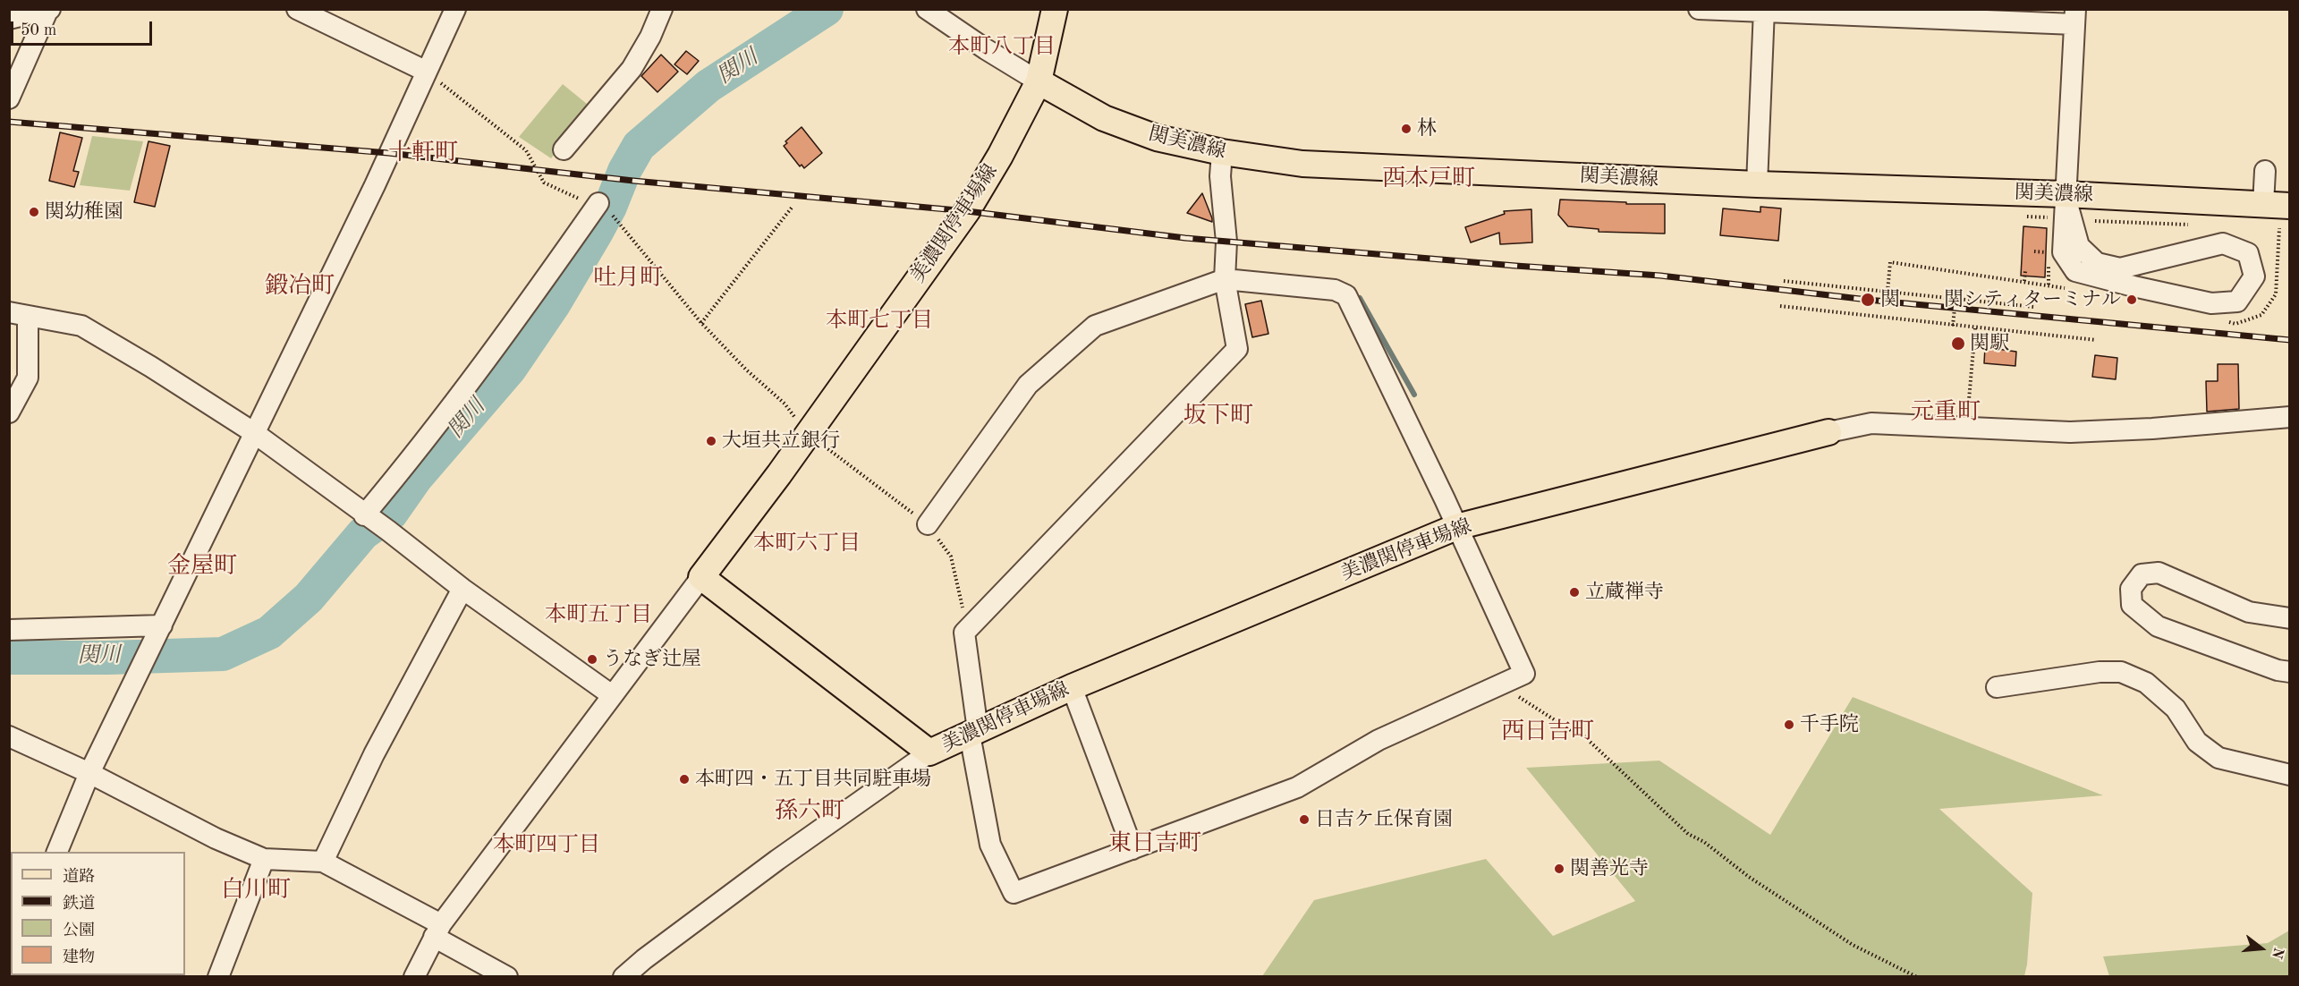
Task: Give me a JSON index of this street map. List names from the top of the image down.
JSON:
{
  "streets": {
    "main road": ["関美濃線", "美濃関停車場線"]
  },
  "crossings": [
    ["関美濃線", "美濃関停車場線"]
  ],
  "districts": [
    "本町八丁目",
    "十軒町",
    "西木戸町",
    "吐月町",
    "鍛冶町",
    "本町七丁目",
    "元重町",
    "坂下町",
    "本町六丁目",
    "金屋町",
    "本町五丁目",
    "西日吉町",
    "孫六町",
    "東日吉町",
    "本町四丁目",
    "白川町"
  ],
  "water": ["関川"],
  "places": [
    "林",
    "関幼稚園",
    "関",
    "関シティターミナル",
    "関駅",
    "大垣共立銀行",
    "立蔵禅寺",
    "うなぎ辻屋",
    "千手院",
    "本町四・五丁目共同駐車場",
    "日吉ケ丘保育園",
    "関善光寺"
  ],
  "legend": [
    "道路",
    "鉄道",
    "公園",
    "建物"
  ],
  "scale_bar": "50 m",
  "north": "right"
}
